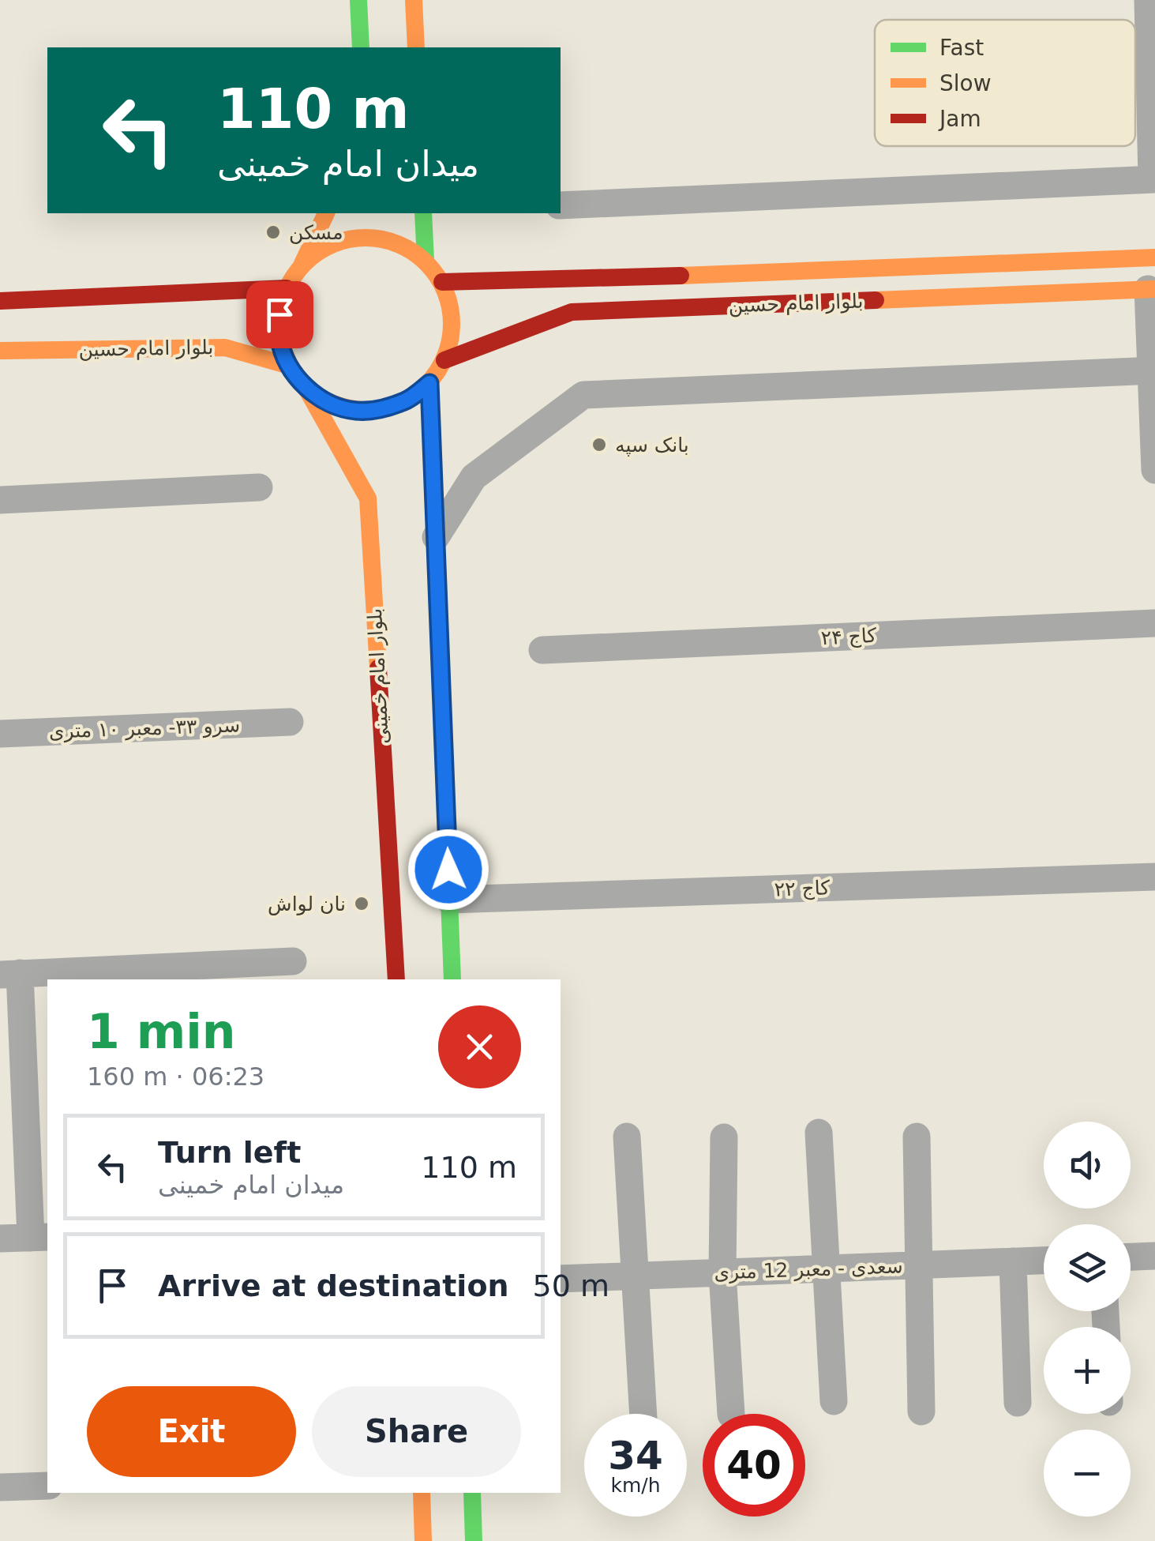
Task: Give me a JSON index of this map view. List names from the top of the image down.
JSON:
{
  "streets": {
    "street": [
      "بلوار امام حسین",
      "کاج ۲۴",
      "بلوار امام خمینی",
      "سرو ۳۳- معبر ۱۰ متری",
      "کاج ۲۲",
      "سعدی - معبر 12 متری"
    ]
  },
  "crossings": [
    ["بلوار امام حسین", "بلوار امام خمینی"]
  ],
  "places": ["مسکن", "بانک سپه", "نان لواش"],
  "legend": ["Fast", "Slow", "Jam"],
  "page": {
    "turn": ["110 m", "میدان امام خمینی"],
    "heading": ["1 min", "160 m · 06:23"],
    "list": [
      {
        "name": "Turn left",
        "note": "میدان امام خمینی",
        "value": "110 m"
      },
      {
        "name": "Arrive at destination",
        "value": "50 m"
      }
    ],
    "map_buttons": ["+", "−"],
    "buttons": ["Exit", "Share"],
    "speed": "34 km/h",
    "limit": "40"
  }
}
